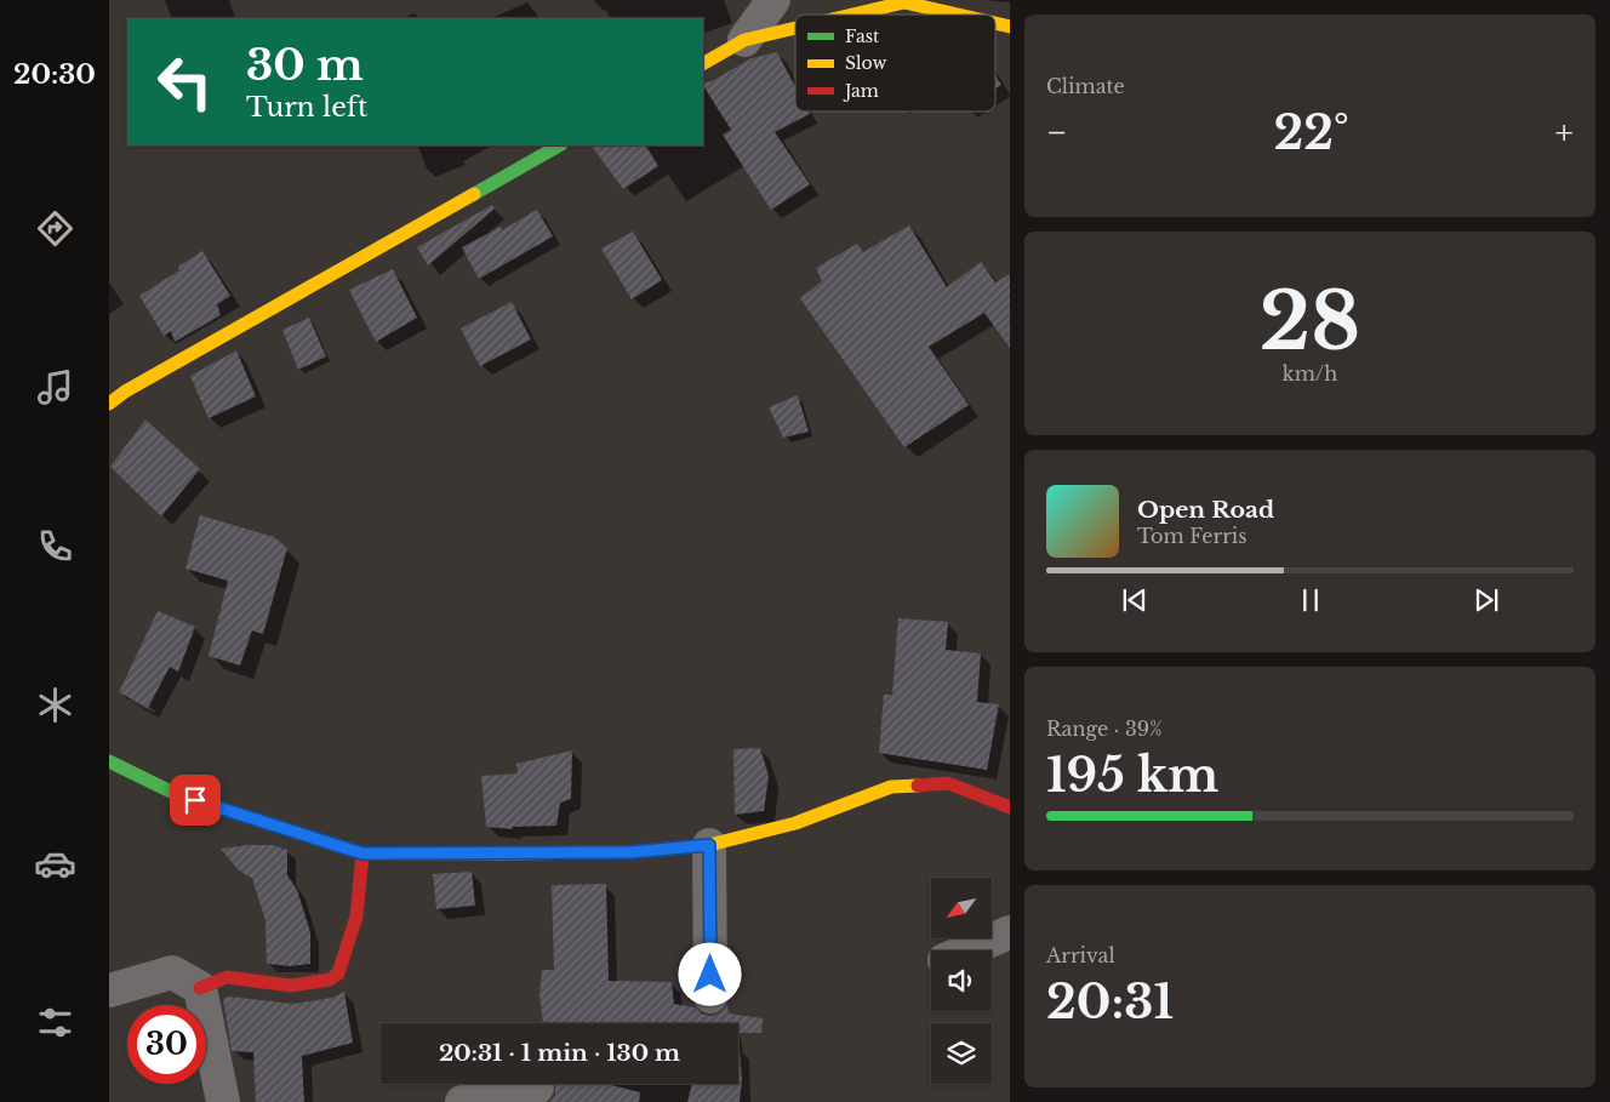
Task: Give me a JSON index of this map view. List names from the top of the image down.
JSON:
{
  "legend": ["Fast", "Slow", "Jam"],
  "north": "bottom left",
  "page": {
    "tabs": "20:30",
    "tile": [
      "Climate",
      ["28", "km/h"],
      ["Range · 39%", "195 km"],
      ["Arrival", "20:31"]
    ],
    "turn": ["30 m", "Turn left"],
    "heat": ["−", "22°", "+"],
    "song": ["Open Road", "Tom Ferris"],
    "limit": "30",
    "trip": "20:31 · 1 min · 130 m"
  }
}
